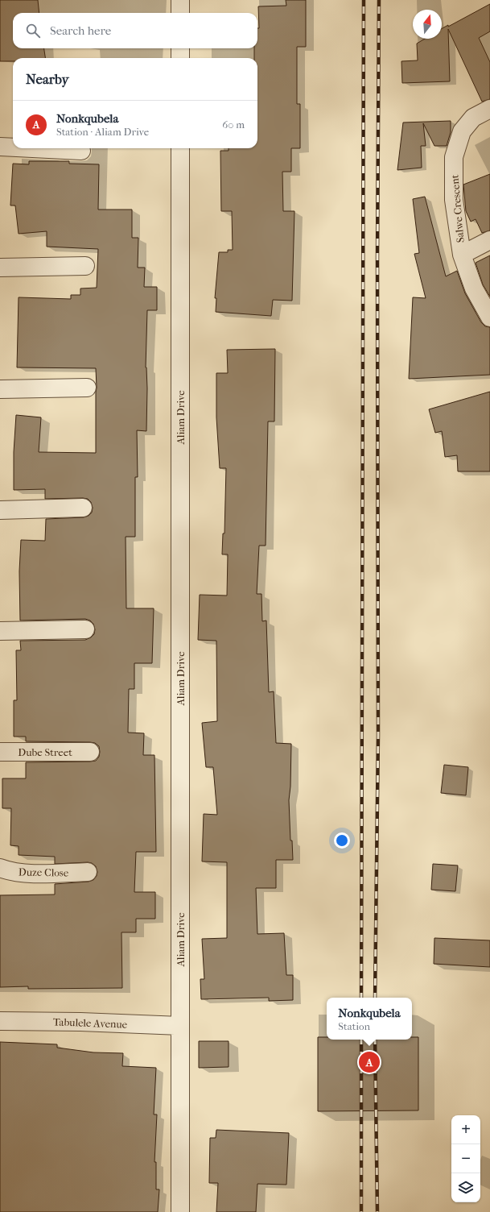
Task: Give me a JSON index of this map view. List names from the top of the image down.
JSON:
{
  "streets": {
    "street": [
      "Salwe Crescent",
      "Aliam Drive",
      "Dube Street",
      "Duze Close",
      "Tabulele Avenue"
    ]
  },
  "crossings": [
    ["Aliam Drive", "Tabulele Avenue"]
  ],
  "north": "top",
  "page": {
    "search": "Search here",
    "heading": "Nearby",
    "list": [
      {
        "mark": "A",
        "name": "Nonkqubela",
        "note": "Station · Aliam Drive",
        "value": "60 m"
      }
    ],
    "popup": ["Nonkqubela", "Station"],
    "pins": "A",
    "map_buttons": ["+", "−"]
  }
}
